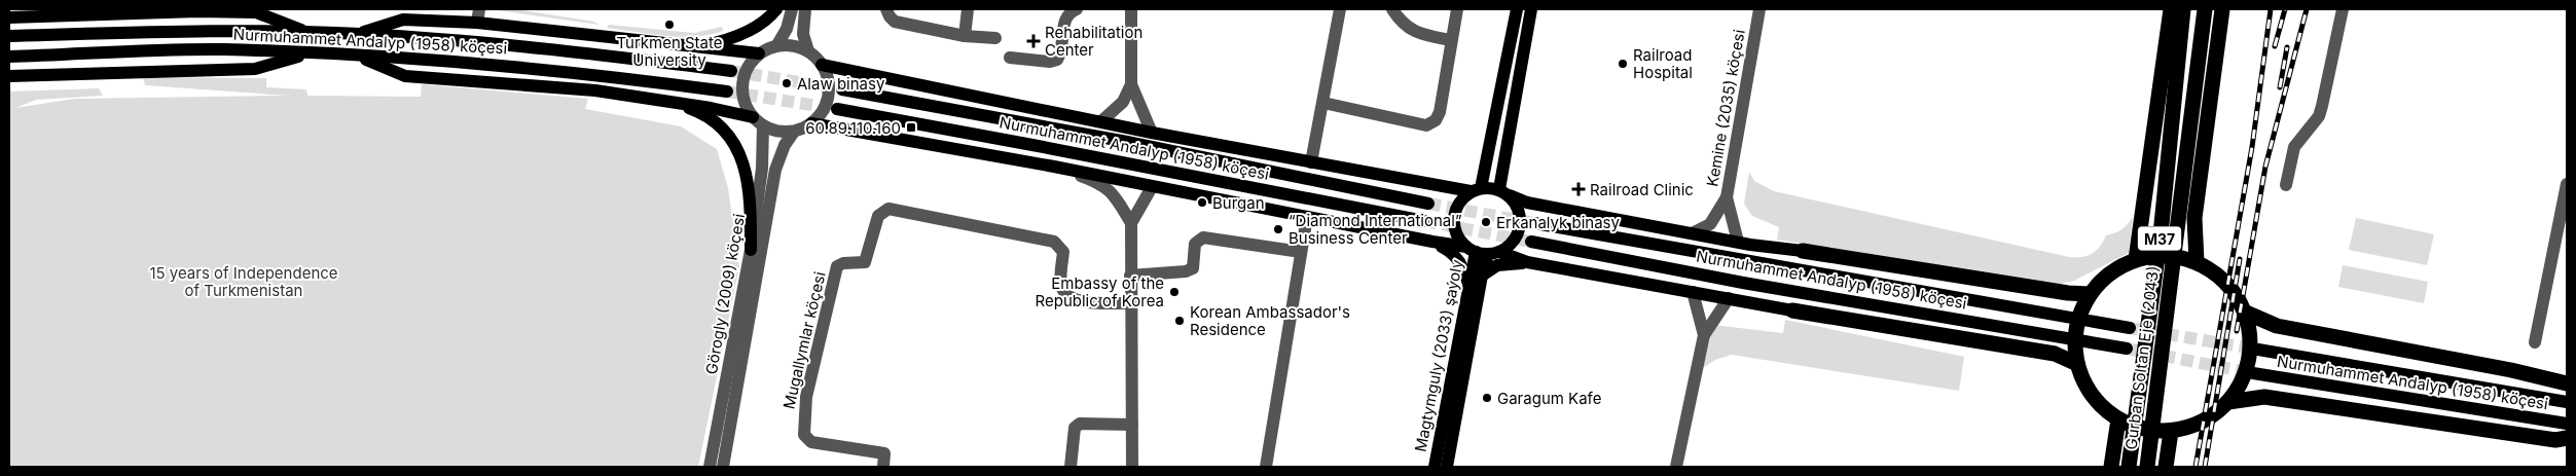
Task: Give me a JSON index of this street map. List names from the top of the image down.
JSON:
{
  "streets": {
    "highway": ["M37", "Gurban Soltan Eje (2043)"],
    "main road": ["Nurmuhammet Andalyp (1958) köçesi", "Magtymguly (2033) şaýoly"],
    "street": ["Kemine (2035) köçesi", "Görogly (2009) köçesi", "Mugallymlar köçesi"]
  },
  "crossings": [
    ["Nurmuhammet Andalyp (1958) köçesi", "Kemine (2035) köçesi"]
  ],
  "parks": ["15 years of Independence of Turkmenistan"],
  "places": {
    "other": [
      "Turkmen State University",
      "Railroad Hospital",
      "Alaw binasy",
      "Burgan",
      "Erkanalyk binasy",
      "“Diamond International” Business Center",
      "Embassy of the Republic of Korea",
      "Korean Ambassador's Residence",
      "Garagum Kafe"
    ],
    "health": ["Rehabilitation Center", "Railroad Clinic"],
    "transit": ["60.89.110.160"]
  }
}
